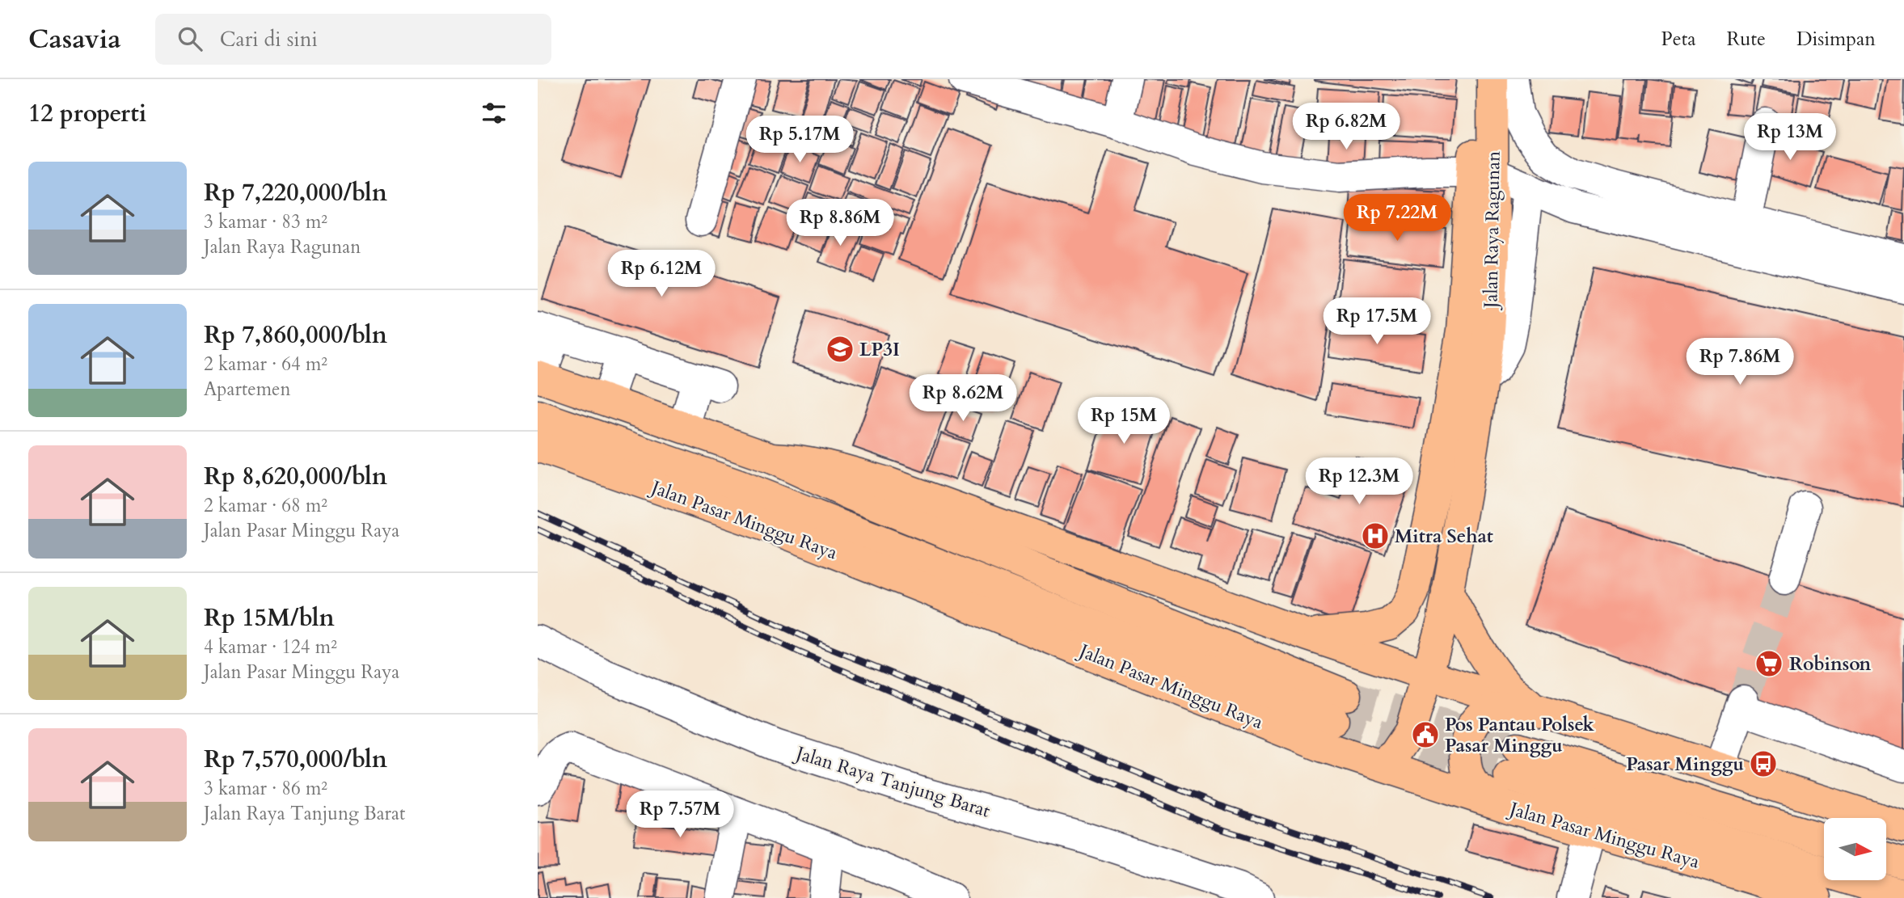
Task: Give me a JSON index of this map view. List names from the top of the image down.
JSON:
{
  "streets": {
    "main road": ["Jalan Raya Ragunan", "Jalan Pasar Minggu Raya"],
    "street": ["Jalan Raya Tanjung Barat"]
  },
  "crossings": [
    ["Jalan Raya Ragunan", "Jalan Pasar Minggu Raya"]
  ],
  "places": {
    "school or university": ["LP3I"],
    "hospital": ["Mitra Sehat"],
    "supermarket": ["Robinson"],
    "public building": ["Pos Pantau Polsek Pasar Minggu"],
    "bus stop": ["Pasar Minggu"]
  },
  "north": "right",
  "page": {
    "header": "Casavia",
    "search": "Cari di sini",
    "nav": ["Peta", "Rute", "Disimpan"],
    "heading": "12 properti",
    "price": [
      "Rp 6.82M",
      "Rp 13M",
      "Rp 5.17M",
      "Rp 7.22M",
      "Rp 8.86M",
      "Rp 6.12M",
      "Rp 17.5M",
      "Rp 7.86M",
      "Rp 8.62M",
      "Rp 15M",
      "Rp 12.3M",
      "Rp 7.57M"
    ],
    "list": [
      {
        "name": "Rp 7,220,000/bln",
        "note": "3 kamar · 83 m² · Jalan Raya Ragunan"
      },
      {
        "name": "Rp 7,860,000/bln",
        "note": "2 kamar · 64 m² · Apartemen"
      },
      {
        "name": "Rp 8,620,000/bln",
        "note": "2 kamar · 68 m² · Jalan Pasar Minggu Raya"
      },
      {
        "name": "Rp 15M/bln",
        "note": "4 kamar · 124 m² · Jalan Pasar Minggu Raya"
      },
      {
        "name": "Rp 7,570,000/bln",
        "note": "3 kamar · 86 m² · Jalan Raya Tanjung Barat"
      }
    ]
  }
}
